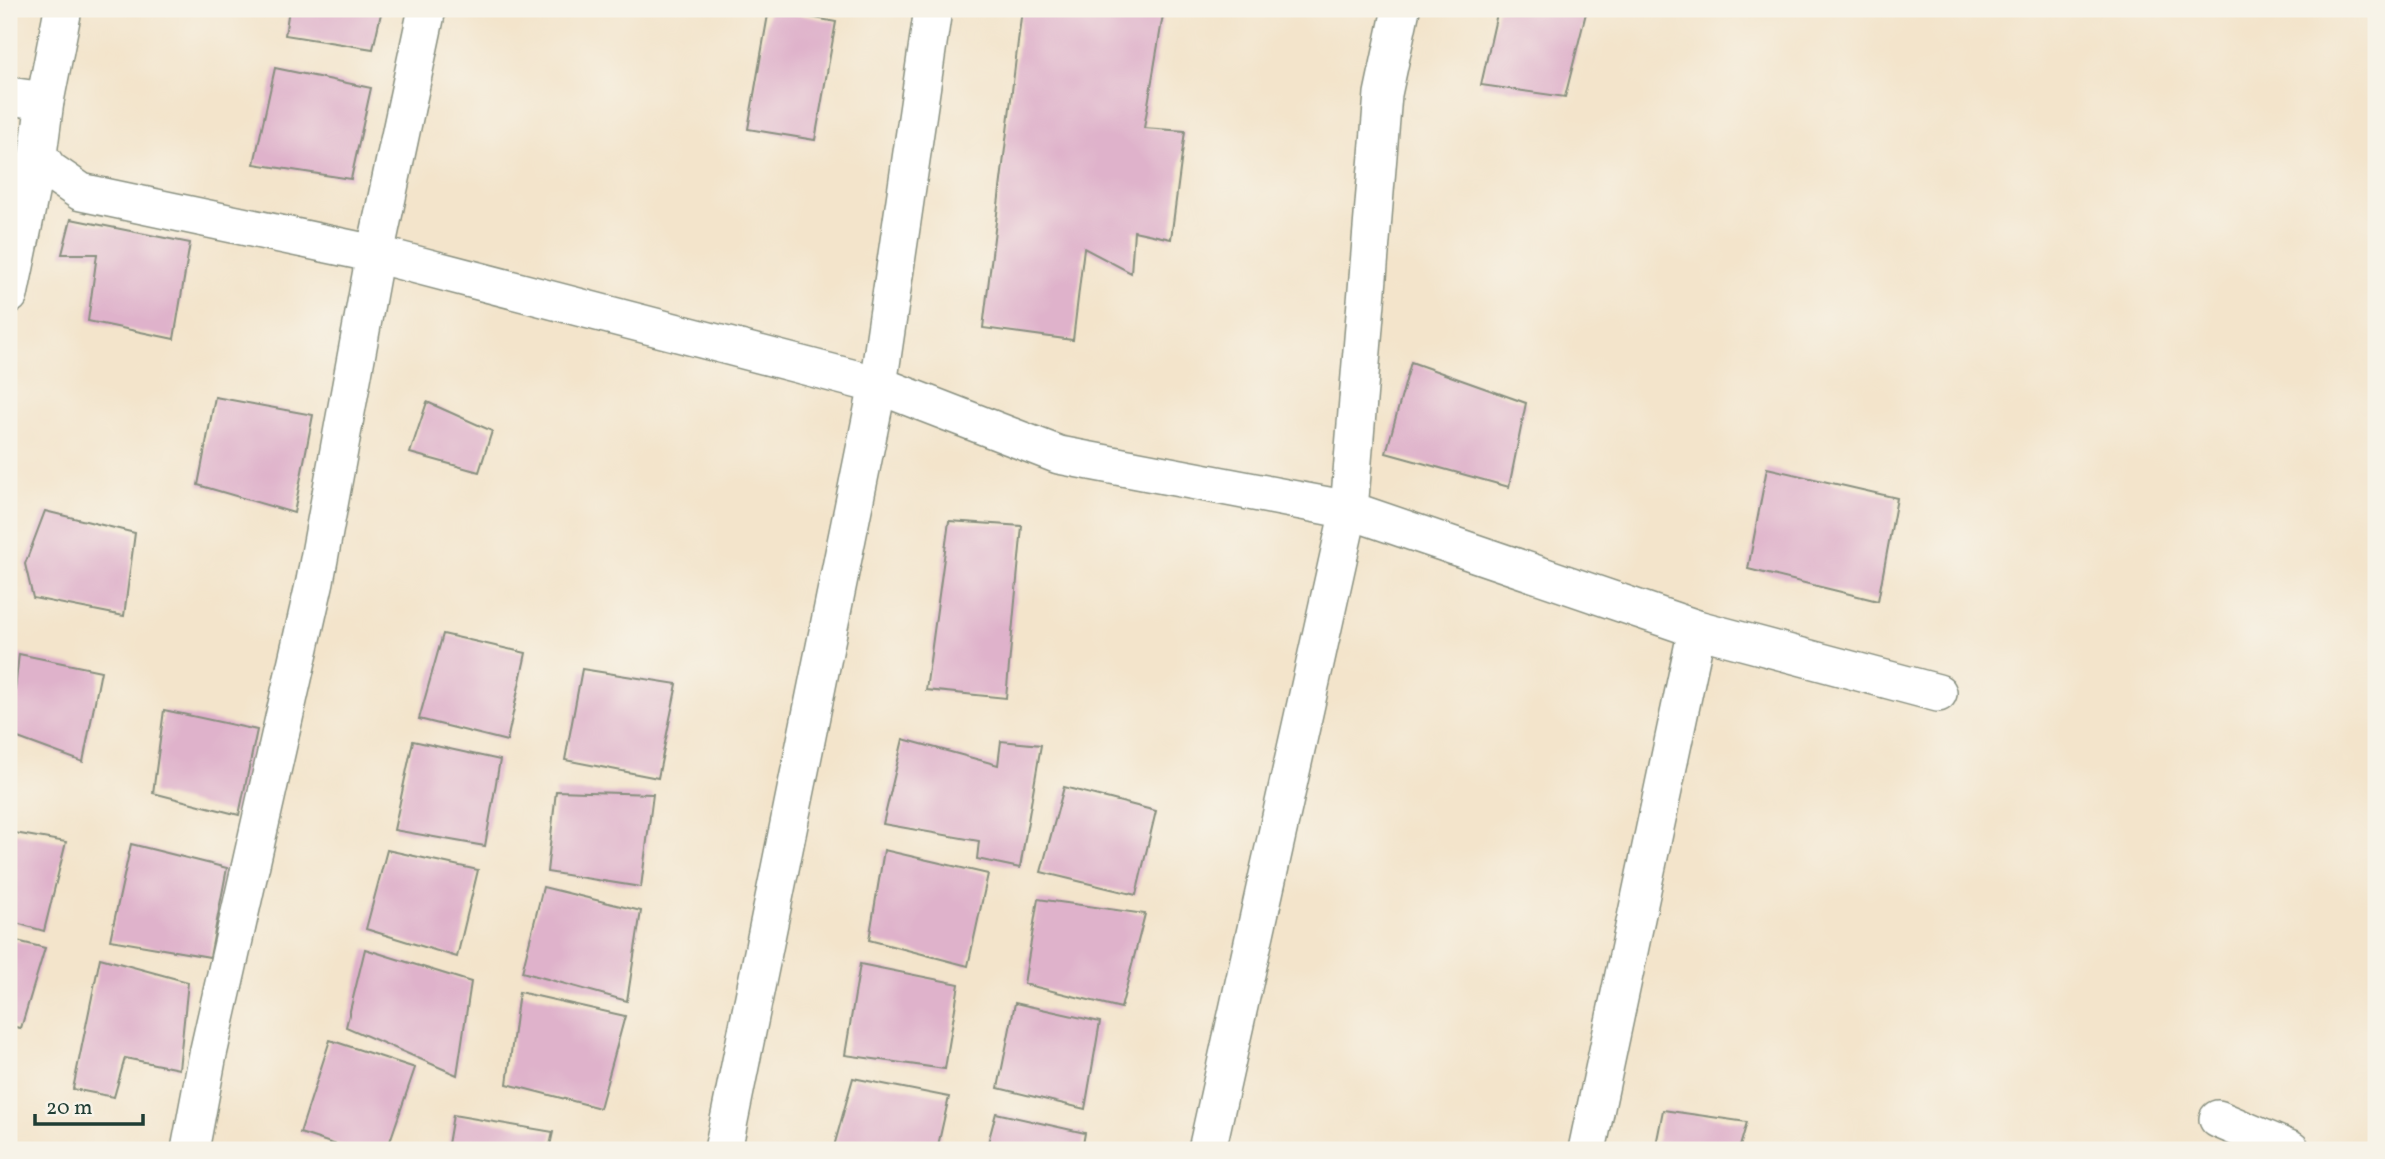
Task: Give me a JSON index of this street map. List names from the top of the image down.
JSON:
{
  "scale_bar": "20 m"
}
